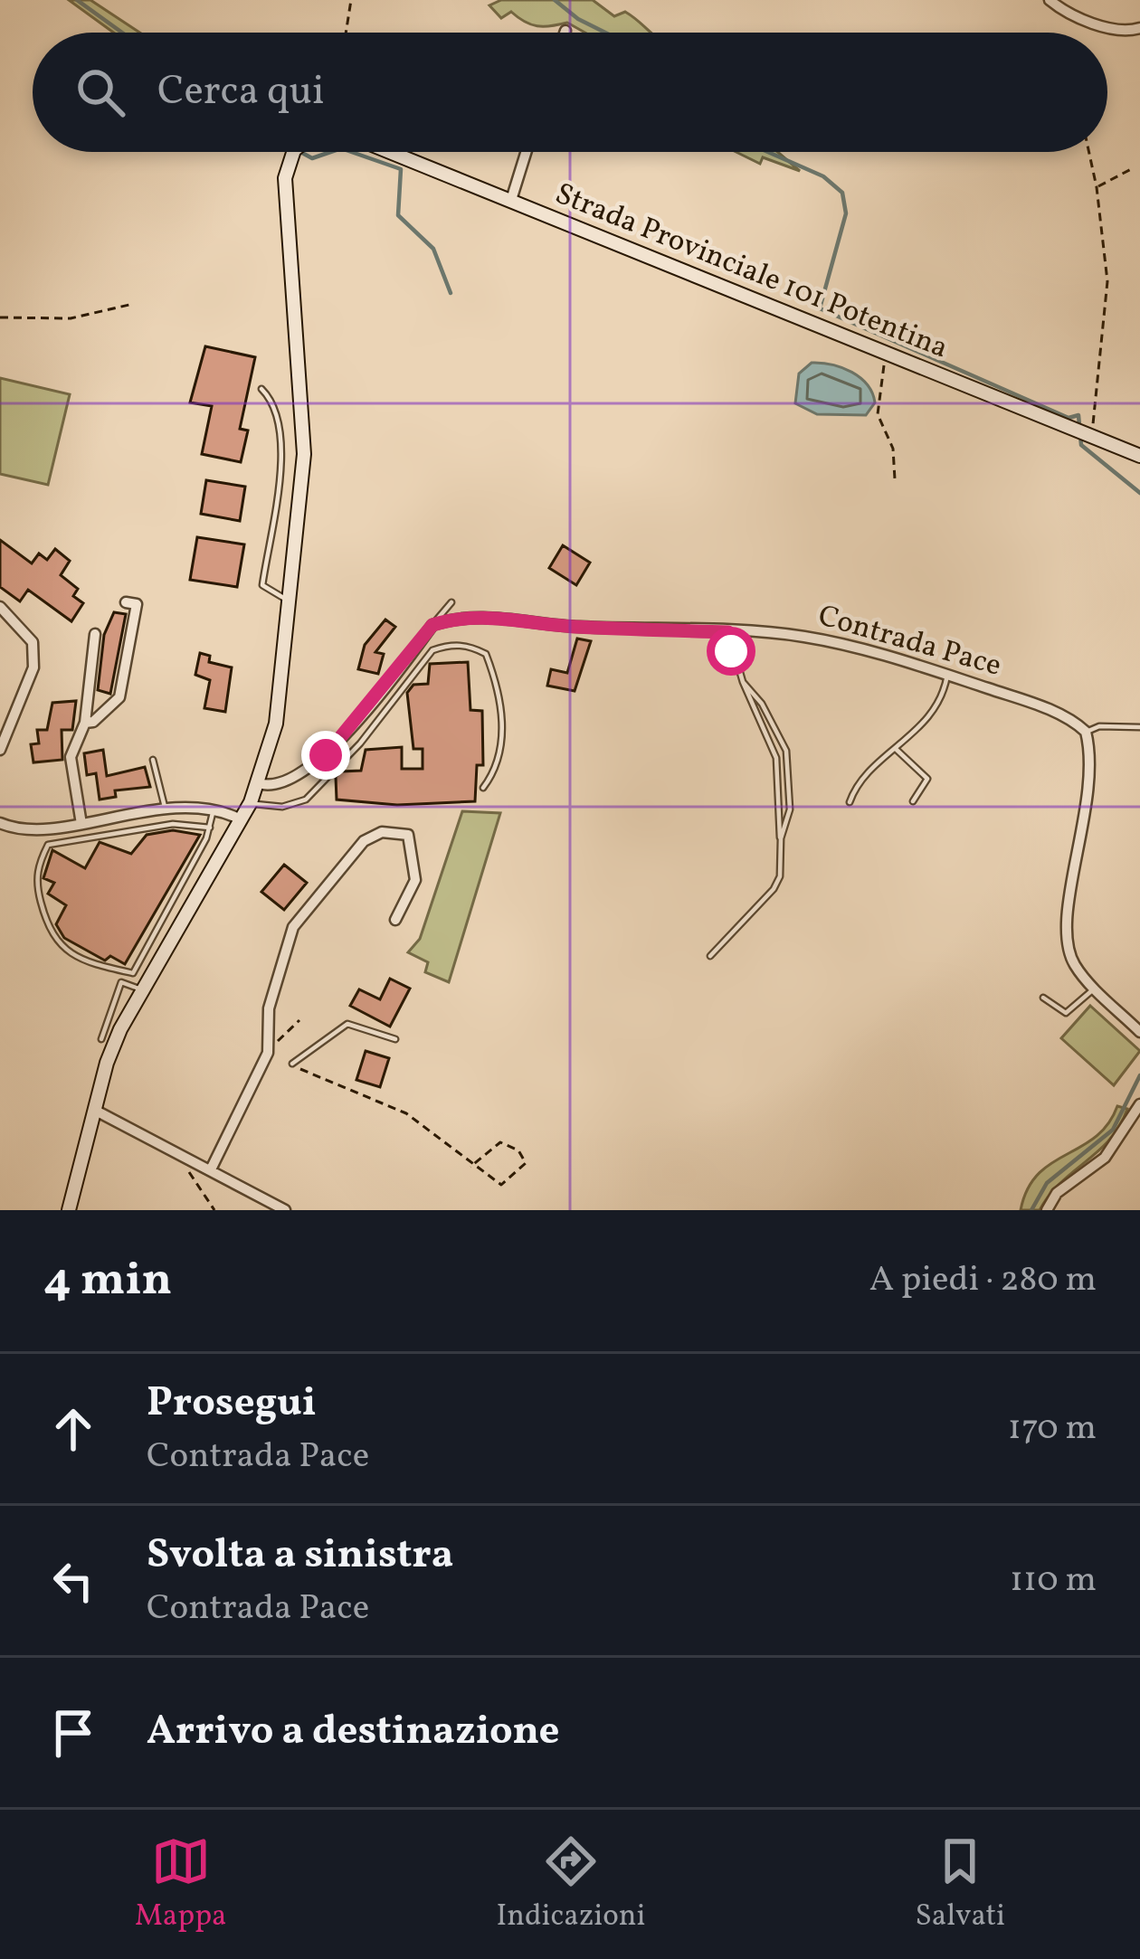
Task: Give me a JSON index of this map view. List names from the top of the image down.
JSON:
{
  "streets": {
    "main road": ["Strada Provinciale 101 Potentina"],
    "street": ["Contrada Pace"]
  },
  "page": {
    "search": "Cerca qui",
    "heading": ["4 min", "A piedi · 280 m"],
    "list": [
      ["Prosegui", "Contrada Pace", "170 m"],
      ["Svolta a sinistra", "Contrada Pace", "110 m"],
      "Arrivo a destinazione"
    ],
    "nav": ["Mappa", "Indicazioni", "Salvati"]
  }
}
